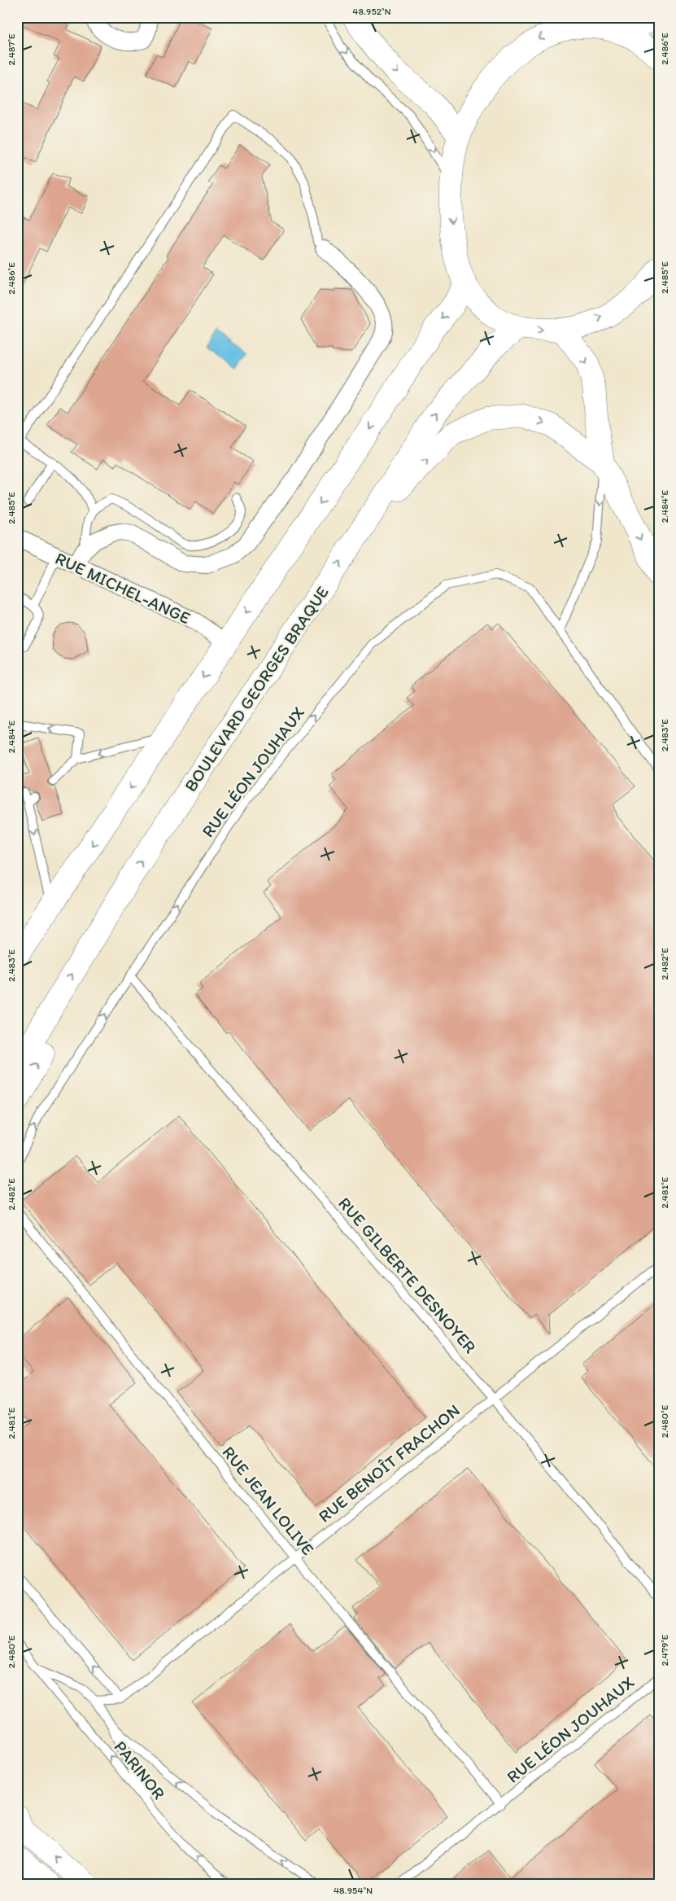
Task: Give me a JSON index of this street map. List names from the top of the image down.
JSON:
{
  "streets": {
    "main road": ["BOULEVARD GEORGES BRAQUE"],
    "street": ["RUE MICHEL-ANGE"],
    "lane": [
      "RUE LÉON JOUHAUX",
      "RUE GILBERTE DESNOYER",
      "RUE BENOÎT FRACHON",
      "RUE JEAN LOLIVE",
      "PARINOR"
    ]
  },
  "crossings": [
    ["RUE LÉON JOUHAUX", "RUE GILBERTE DESNOYER"],
    ["RUE LÉON JOUHAUX", "RUE JEAN LOLIVE"],
    ["RUE GILBERTE DESNOYER", "RUE BENOÎT FRACHON"],
    ["RUE BENOÎT FRACHON", "RUE JEAN LOLIVE"]
  ],
  "one_way": ["RUE LÉON JOUHAUX"],
  "coordinates": [
    "48.952°N",
    "2.486°E",
    "2.487°E",
    "2.485°E",
    "2.484°E",
    "2.483°E",
    "2.482°E",
    "2.481°E",
    "2.480°E",
    "2.479°E",
    "48.954°N"
  ]
}
